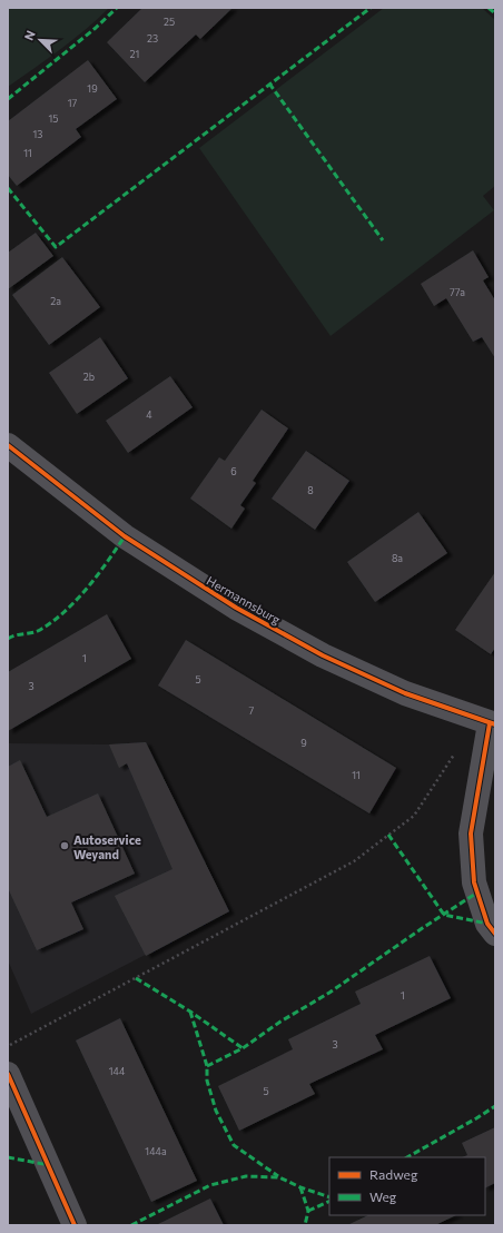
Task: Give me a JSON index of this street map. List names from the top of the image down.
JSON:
{
  "streets": {
    "street": ["Hermannsburg"]
  },
  "places": ["Autoservice Weyand"],
  "house_numbers": [
    "25",
    "23",
    "21",
    "19",
    "17",
    "15",
    "13",
    "11",
    "77a",
    "2a",
    "2b",
    "4",
    "6",
    "8",
    "8a",
    "1",
    "5",
    "3",
    "7",
    "9",
    "11",
    "1",
    "3",
    "144",
    "5",
    "144a"
  ],
  "legend": ["Radweg", "Weg"],
  "north": "top left"
}
